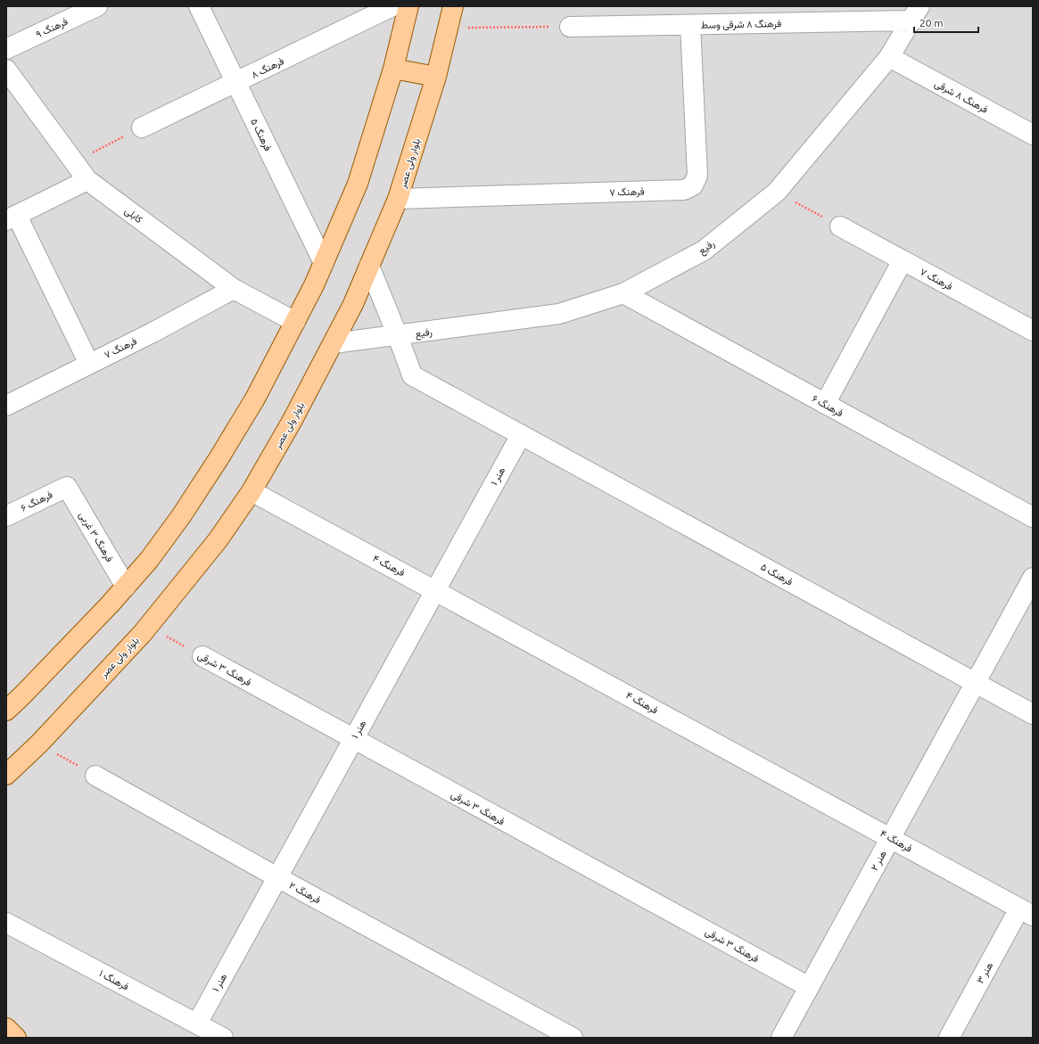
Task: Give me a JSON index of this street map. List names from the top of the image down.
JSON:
{
  "streets": {
    "main road": ["بلوار ولی عصر"],
    "street": [
      "فرهنگ ۸ شرقی وسط",
      "فرهنگ ۹",
      "فرهنگ ۸",
      "فرهنگ ۸ شرقی",
      "فرهنگ ۵",
      "فرهنگ ۷",
      "کابلی",
      "رفیع",
      "فرهنگ ۶",
      "هنر ۱",
      "فرهنگ ۳ غربی",
      "فرهنگ ۴",
      "فرهنگ ۳ شرقی",
      "هنر ۲",
      "فرهنگ ۲",
      "هنر ۳",
      "فرهنگ ۱"
    ]
  },
  "crossings": [
    ["فرهنگ ۸ شرقی وسط", "فرهنگ ۷"],
    ["فرهنگ ۸ شرقی وسط", "رفیع"],
    ["فرهنگ ۸", "فرهنگ ۵"],
    ["فرهنگ ۸ شرقی", "رفیع"],
    ["فرهنگ ۵", "رفیع"],
    ["فرهنگ ۵", "هنر ۱"],
    ["فرهنگ ۵", "هنر ۲"],
    ["بلوار ولی عصر", "فرهنگ ۷"],
    ["بلوار ولی عصر", "رفیع"],
    ["بلوار ولی عصر", "فرهنگ ۴"],
    ["بلوار ولی عصر", "فرهنگ ۳ شرقی"],
    ["فرهنگ ۷", "کابلی"],
    ["رفیع", "فرهنگ ۶"],
    ["فرهنگ ۶", "فرهنگ ۳ غربی"],
    ["هنر ۱", "فرهنگ ۴"],
    ["هنر ۱", "فرهنگ ۳ شرقی"],
    ["هنر ۱", "فرهنگ ۲"],
    ["هنر ۱", "فرهنگ ۱"],
    ["فرهنگ ۴", "هنر ۲"],
    ["فرهنگ ۴", "هنر ۳"],
    ["فرهنگ ۳ شرقی", "هنر ۲"]
  ],
  "scale_bar": "20 m"
}
